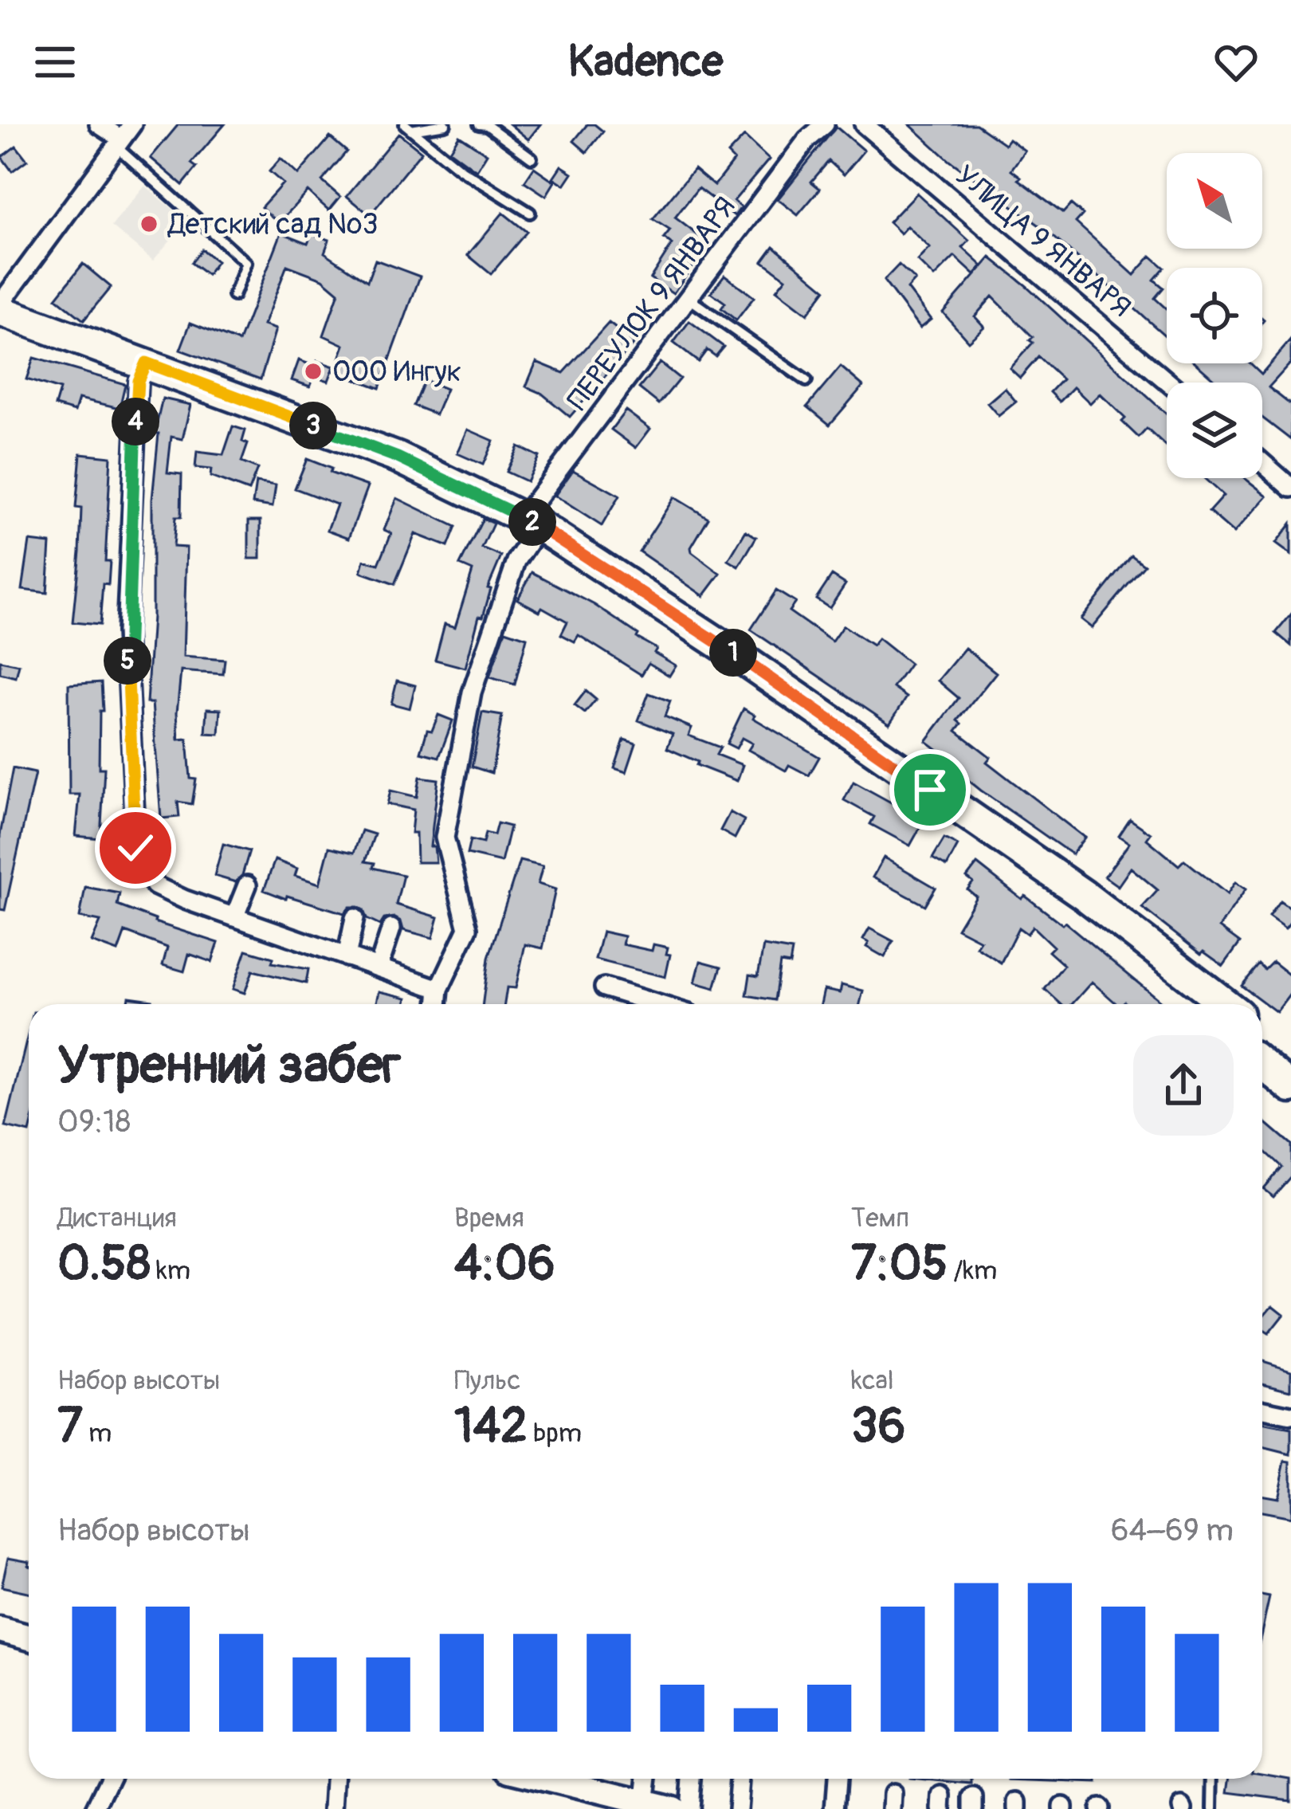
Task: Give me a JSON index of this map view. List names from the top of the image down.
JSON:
{
  "streets": {
    "street": ["УЛИЦА 9 ЯНВАРЯ", "ПЕРЕУЛОК 9 ЯНВАРЯ"]
  },
  "places": ["Детский сад №3", "ООО Ингук"],
  "north": "top left",
  "page": {
    "header": "Kadence",
    "pins": [
      "4",
      "3",
      "2",
      "1",
      "5"
    ],
    "heading": ["Утренний забег", "09:18"],
    "stats": [
      ["Дистанция", "0.58 km"],
      ["Время", "4:06"],
      ["Темп", "7:05 /km"],
      ["Набор высоты", "7 m"],
      ["Пульс", "142 bpm"],
      ["kcal", "36"]
    ],
    "chart": ["Набор высоты", "64–69 m"]
  }
}
